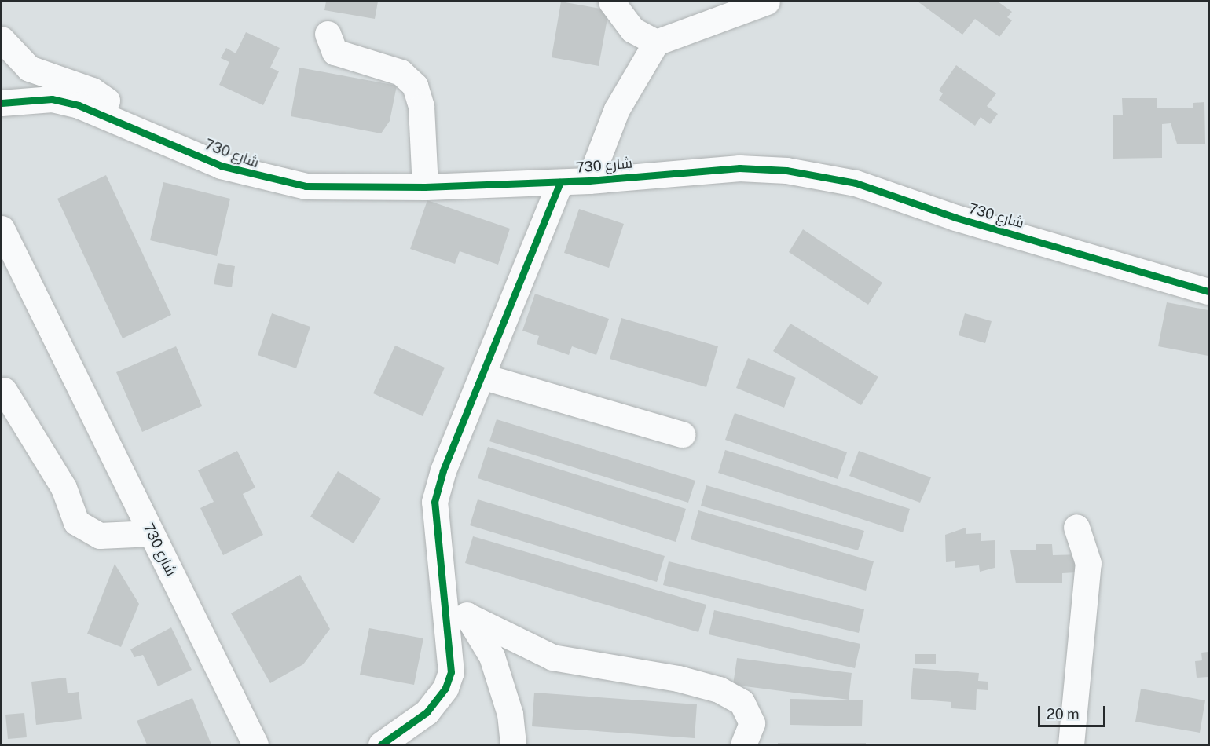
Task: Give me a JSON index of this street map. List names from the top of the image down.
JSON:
{
  "streets": {
    "street": ["شارع 730"]
  },
  "scale_bar": "20 m"
}
